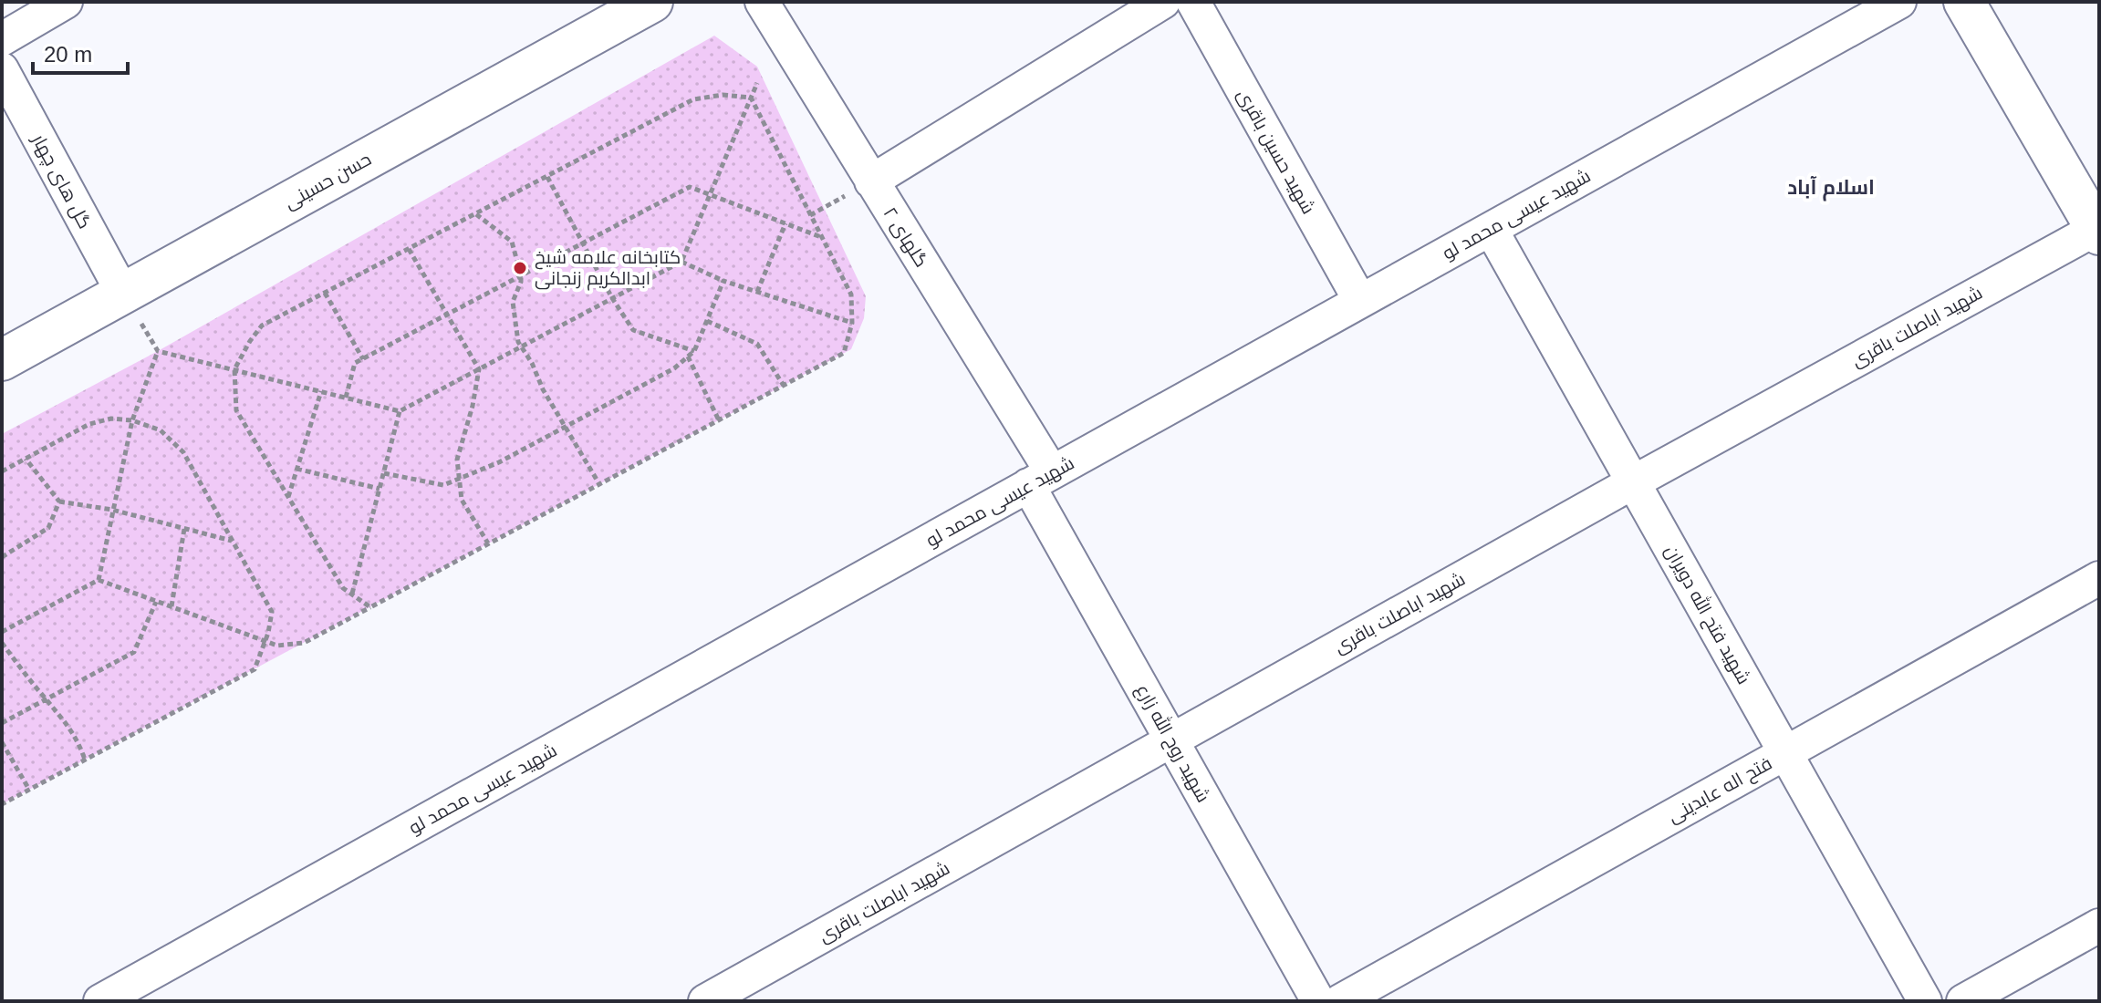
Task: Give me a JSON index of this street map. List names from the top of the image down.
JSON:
{
  "streets": {
    "street": [
      "شهید حسین باقری",
      "حسن حسینی",
      "گل های چهار",
      "شهید عیسی محمد لو",
      "گلهای ۲",
      "شهید اباصلت باقری",
      "شهید فتح الله دویران",
      "شهید روح الله زارع",
      "فتح اله عابدینی"
    ]
  },
  "crossings": [
    ["شهید حسین باقری", "شهید عیسی محمد لو"],
    ["حسن حسینی", "گل های چهار"],
    ["شهید عیسی محمد لو", "گلهای ۲"],
    ["شهید عیسی محمد لو", "شهید فتح الله دویران"],
    ["شهید عیسی محمد لو", "شهید روح الله زارع"],
    ["گلهای ۲", "شهید روح الله زارع"],
    ["شهید اباصلت باقری", "شهید فتح الله دویران"],
    ["شهید اباصلت باقری", "شهید روح الله زارع"],
    ["شهید فتح الله دویران", "فتح اله عابدینی"]
  ],
  "districts": ["اسلام آباد"],
  "places": ["کتابخانه علامه شیخ ابدالکریم زنجانی"],
  "scale_bar": "20 m"
}
